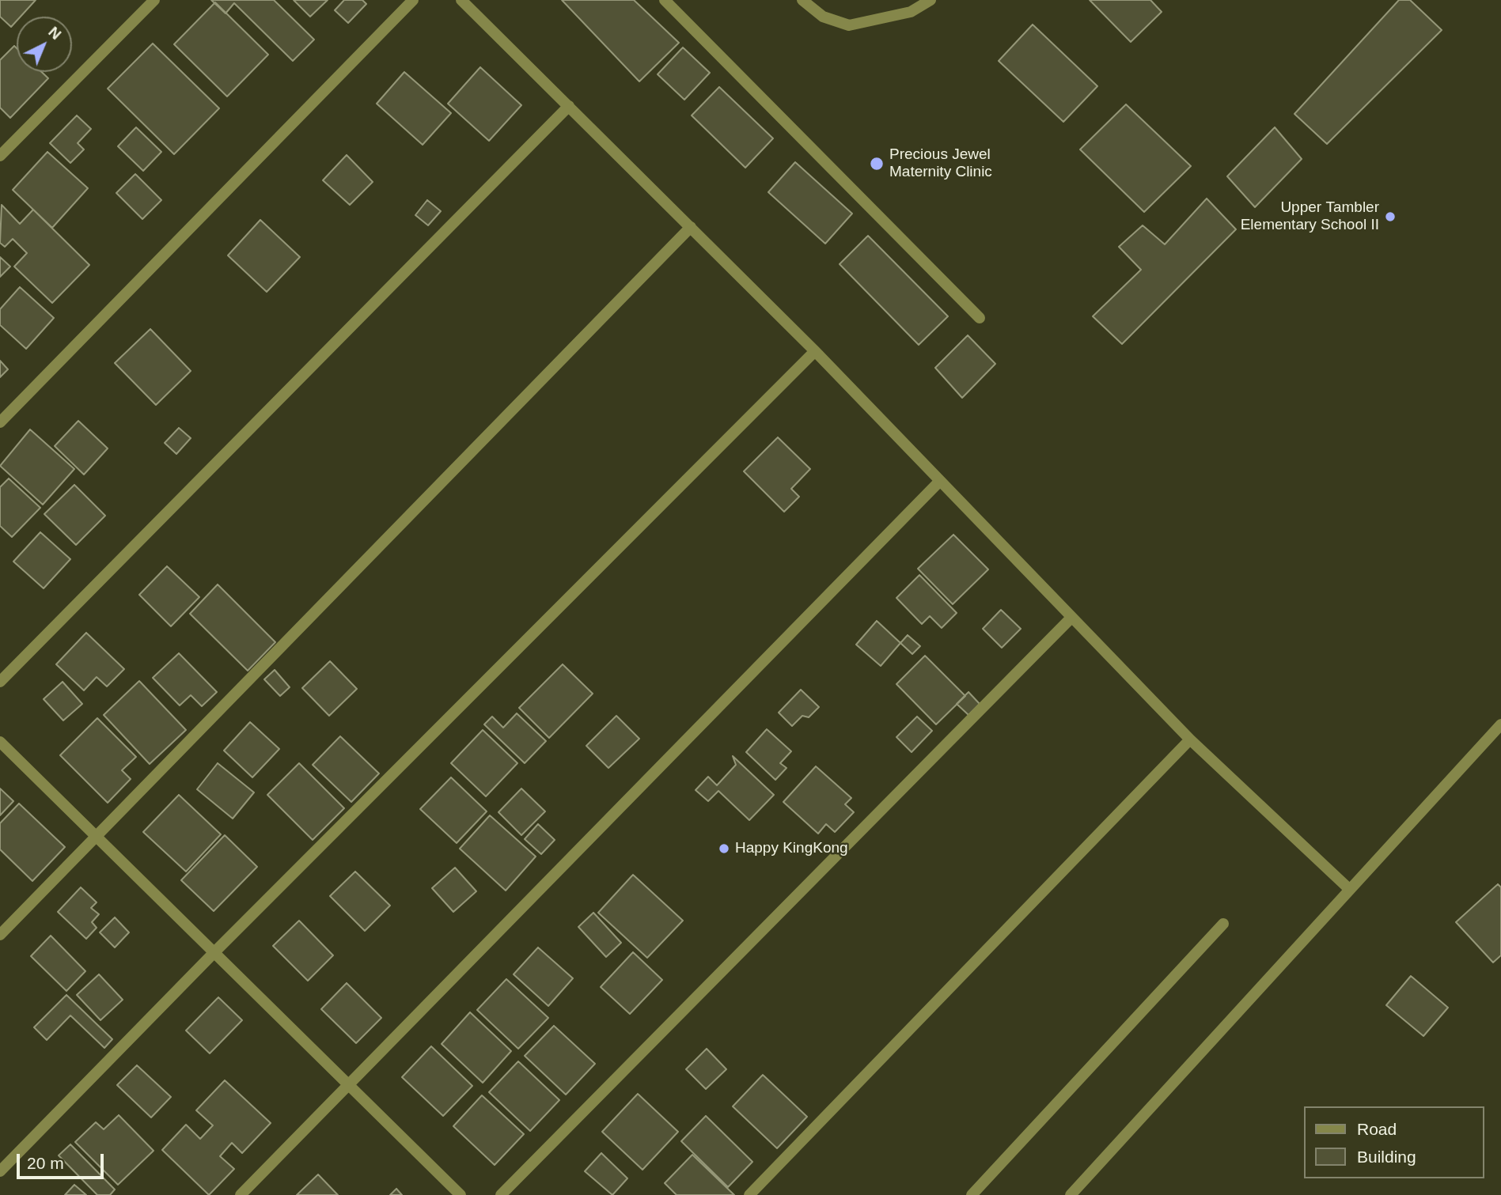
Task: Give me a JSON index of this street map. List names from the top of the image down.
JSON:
{
  "places": ["Precious Jewel Maternity Clinic", "Upper Tambler Elementary School II", "Happy KingKong"],
  "legend": ["Road", "Building"],
  "scale_bar": "20 m",
  "north": "top right"
}
